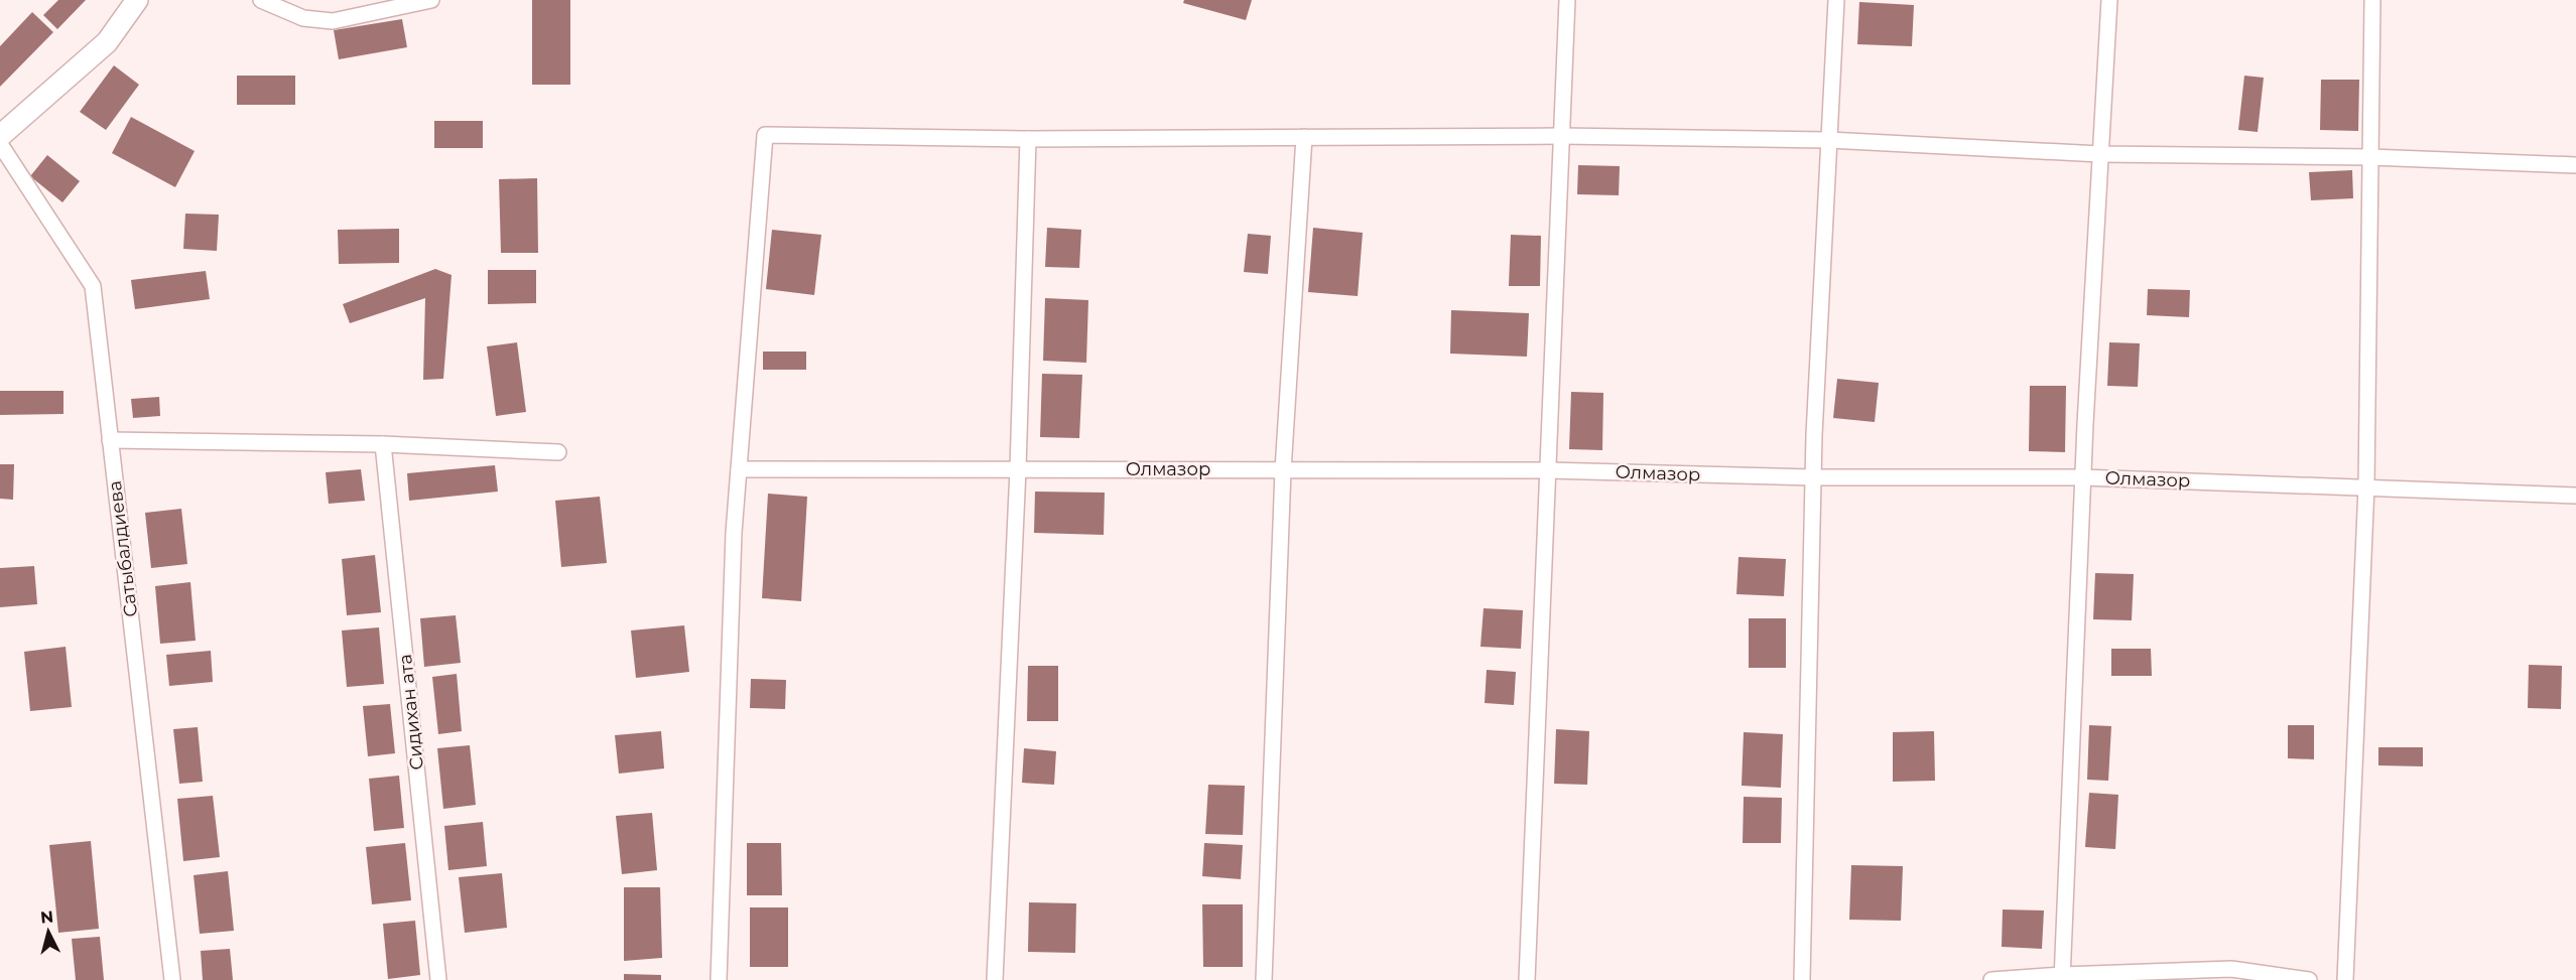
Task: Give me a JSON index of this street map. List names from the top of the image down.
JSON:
{
  "streets": {
    "street": ["Олмазор", "Сатыбалдиева", "Сидихан ата"]
  },
  "north": "top"
}
